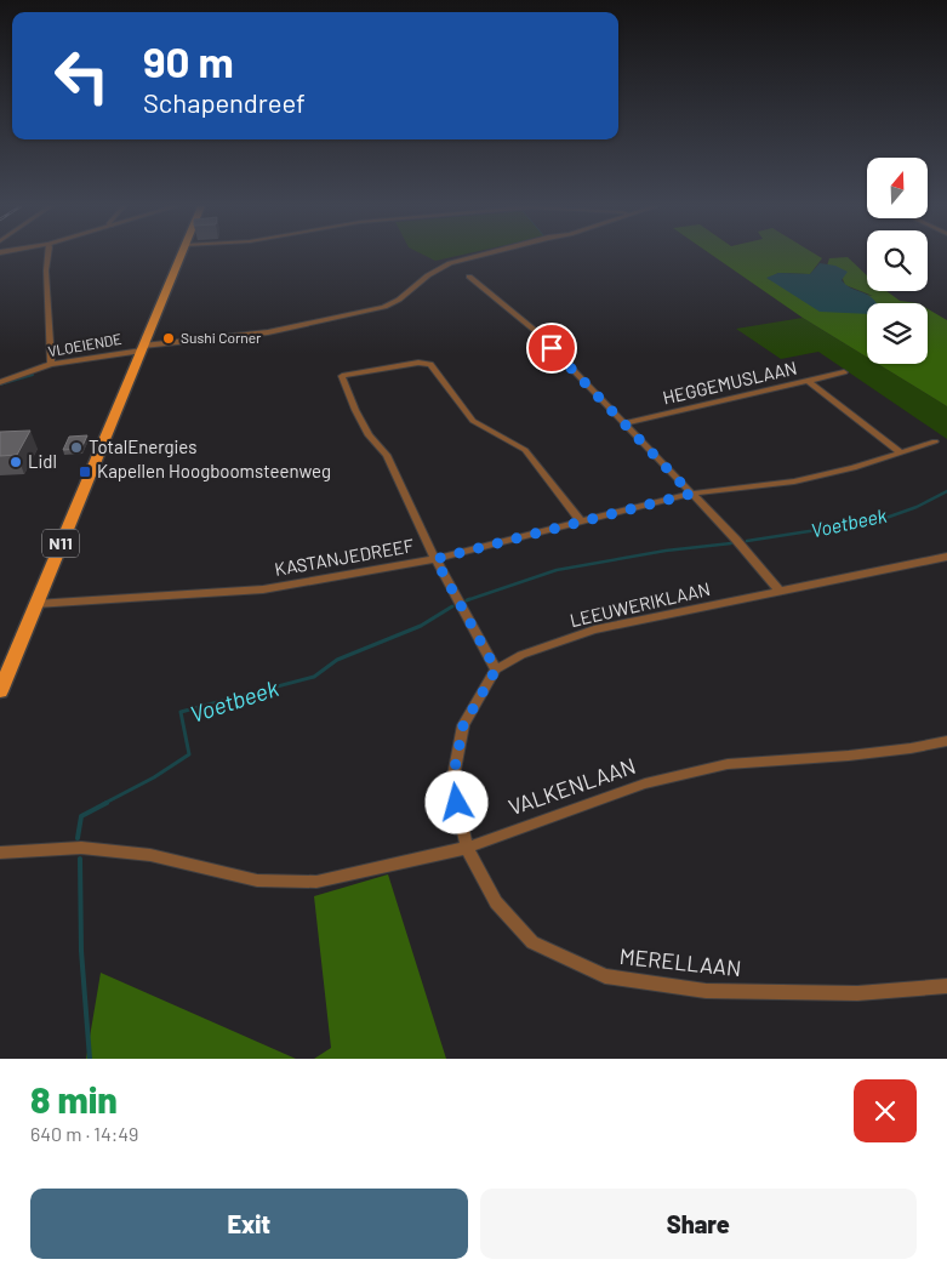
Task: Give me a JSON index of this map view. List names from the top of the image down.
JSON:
{
  "streets": {
    "main road": ["N11"],
    "street": [
      "VLOEIENDE",
      "HEGGEMUSLAAN",
      "KASTANJEDREEF",
      "LEEUWERIKLAAN",
      "VALKENLAAN",
      "MERELLAAN"
    ]
  },
  "crossings": [
    ["VLOEIENDE", "N11"],
    ["N11", "KASTANJEDREEF"],
    ["VALKENLAAN", "MERELLAAN"]
  ],
  "water": ["Voetbeek"],
  "places": {
    "other": ["Sushi Corner", "TotalEnergies", "Lidl"],
    "transit": ["Kapellen Hoogboomsteenweg"]
  },
  "north": "top",
  "page": {
    "turn": ["90 m", "Schapendreef"],
    "heading": ["8 min", "640 m · 14:49"],
    "buttons": ["Exit", "Share"]
  }
}
